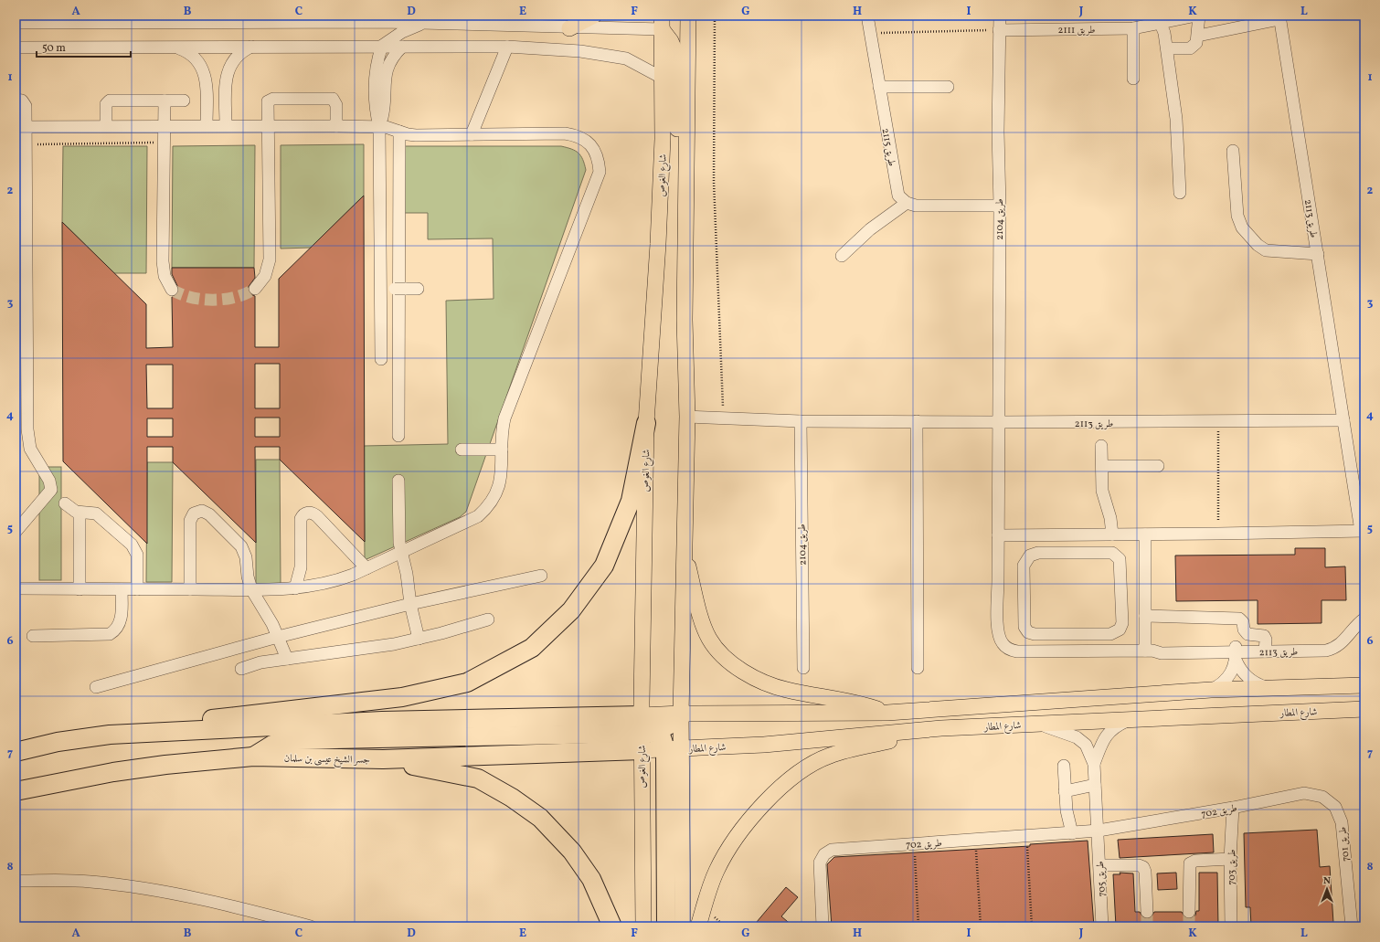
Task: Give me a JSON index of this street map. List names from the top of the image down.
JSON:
{
  "streets": {
    "highway": ["جسر الشيخ عيسى بن سلمان"],
    "main road": ["شارع الغوص", "شارع المطار"],
    "street": [
      "طريق 2111",
      "طريق 2115",
      "طريق 2113",
      "طريق 2104",
      "طريق 702",
      "طريق 701",
      "طريق 703",
      "طريق 705"
    ]
  },
  "crossings": [
    ["طريق 2111", "طريق 2104"],
    ["شارع الغوص", "شارع المطار"],
    ["شارع الغوص", "جسر الشيخ عيسى بن سلمان"],
    ["طريق 2113", "طريق 2104"],
    ["شارع المطار", "جسر الشيخ عيسى بن سلمان"],
    ["طريق 702", "طريق 701"],
    ["طريق 702", "طريق 703"],
    ["طريق 702", "طريق 705"]
  ],
  "scale_bar": "50 m",
  "north": "top",
  "grid": {
    "columns": [
      "A",
      "B",
      "C",
      "D",
      "E",
      "F",
      "G",
      "H",
      "I",
      "J",
      "K",
      "L"
    ],
    "rows": [
      "1",
      "2",
      "3",
      "4",
      "5",
      "6",
      "7",
      "8"
    ]
  }
}
